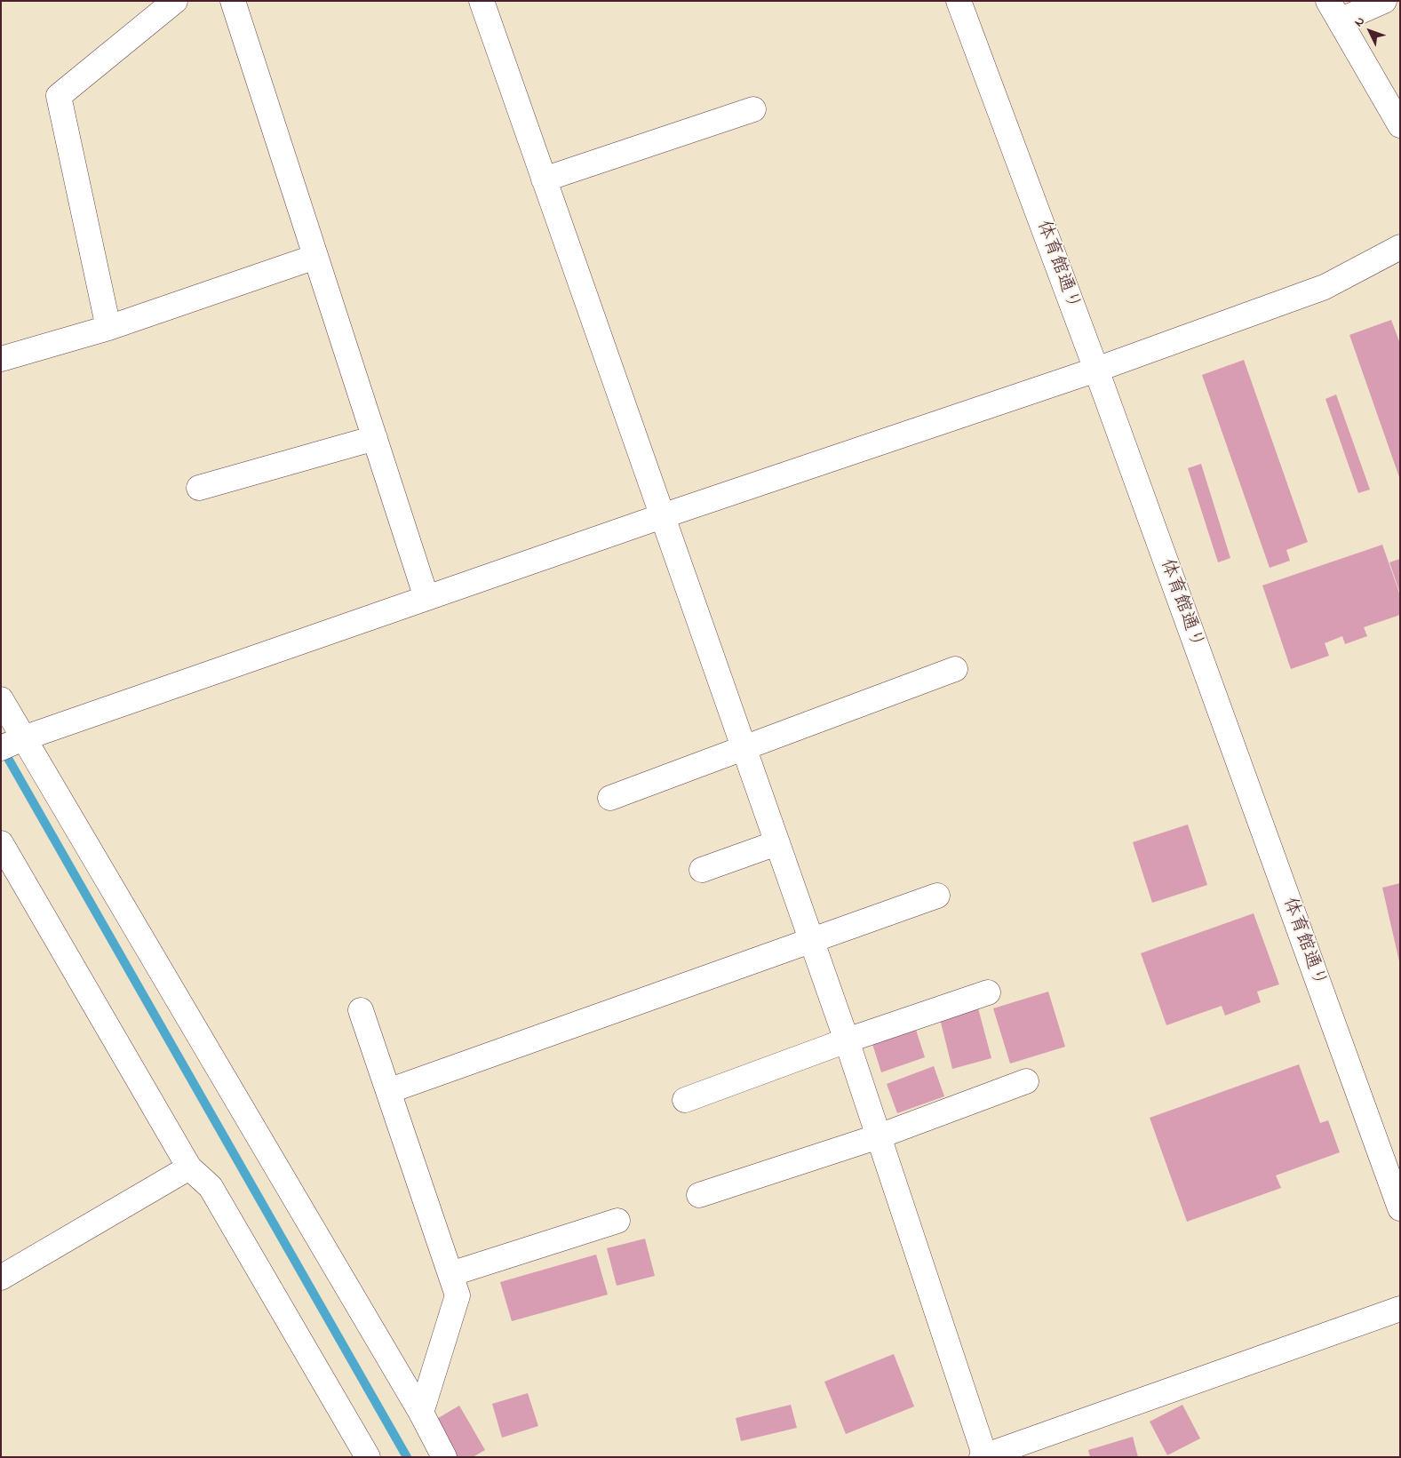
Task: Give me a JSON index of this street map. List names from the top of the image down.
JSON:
{
  "streets": {
    "street": ["体育館通り"]
  },
  "north": "top left"
}
